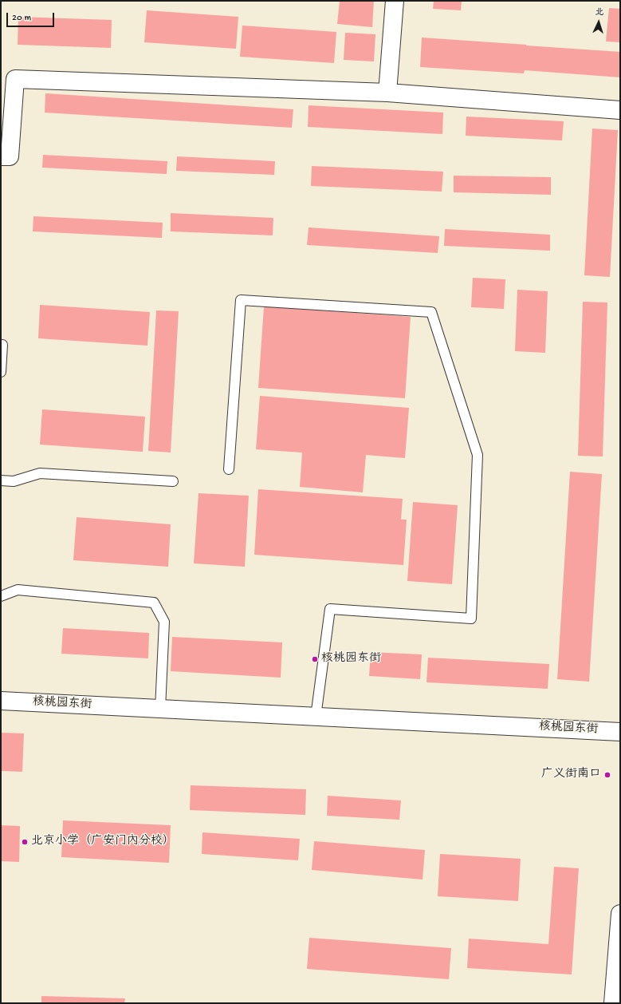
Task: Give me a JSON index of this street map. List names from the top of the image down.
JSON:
{
  "streets": {
    "street": ["核桃园东街"]
  },
  "places": ["核桃园东街", "广义街南口", "北京小学（广安门内分校）"],
  "scale_bar": "20 m",
  "north": "top"
}
